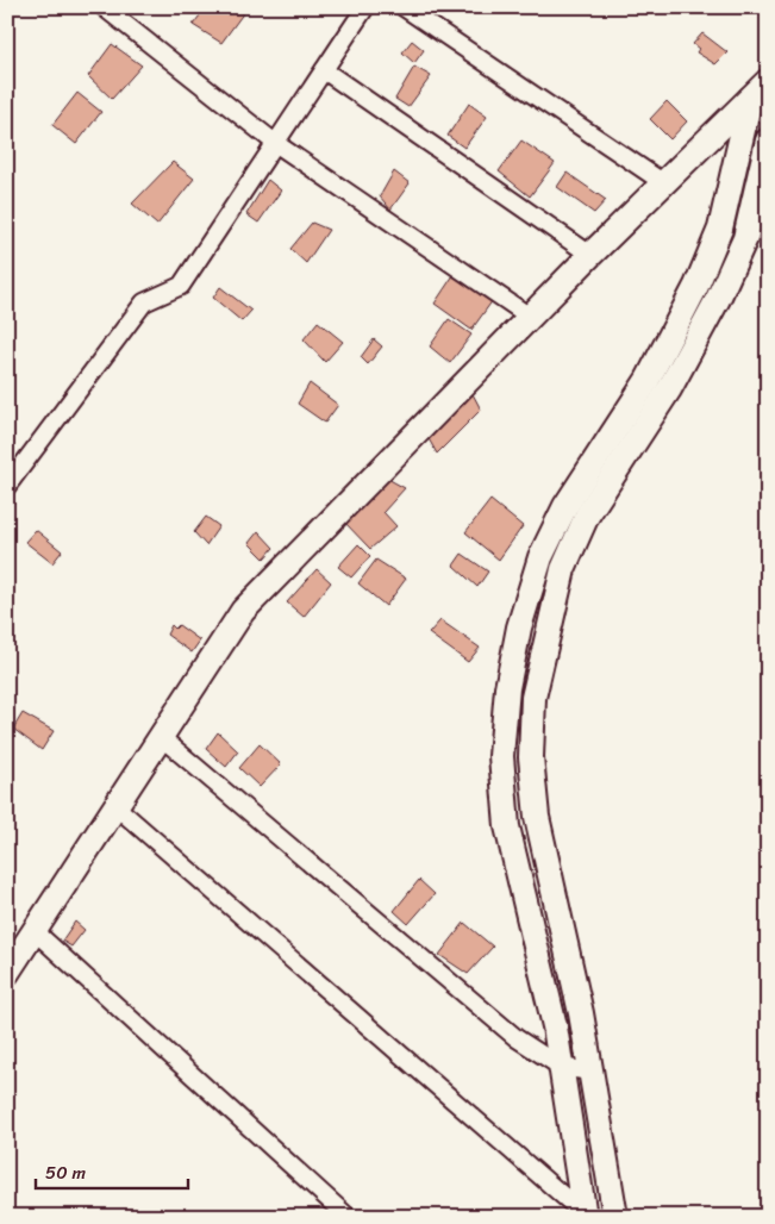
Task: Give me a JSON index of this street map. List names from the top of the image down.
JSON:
{
  "scale_bar": "50 m"
}
